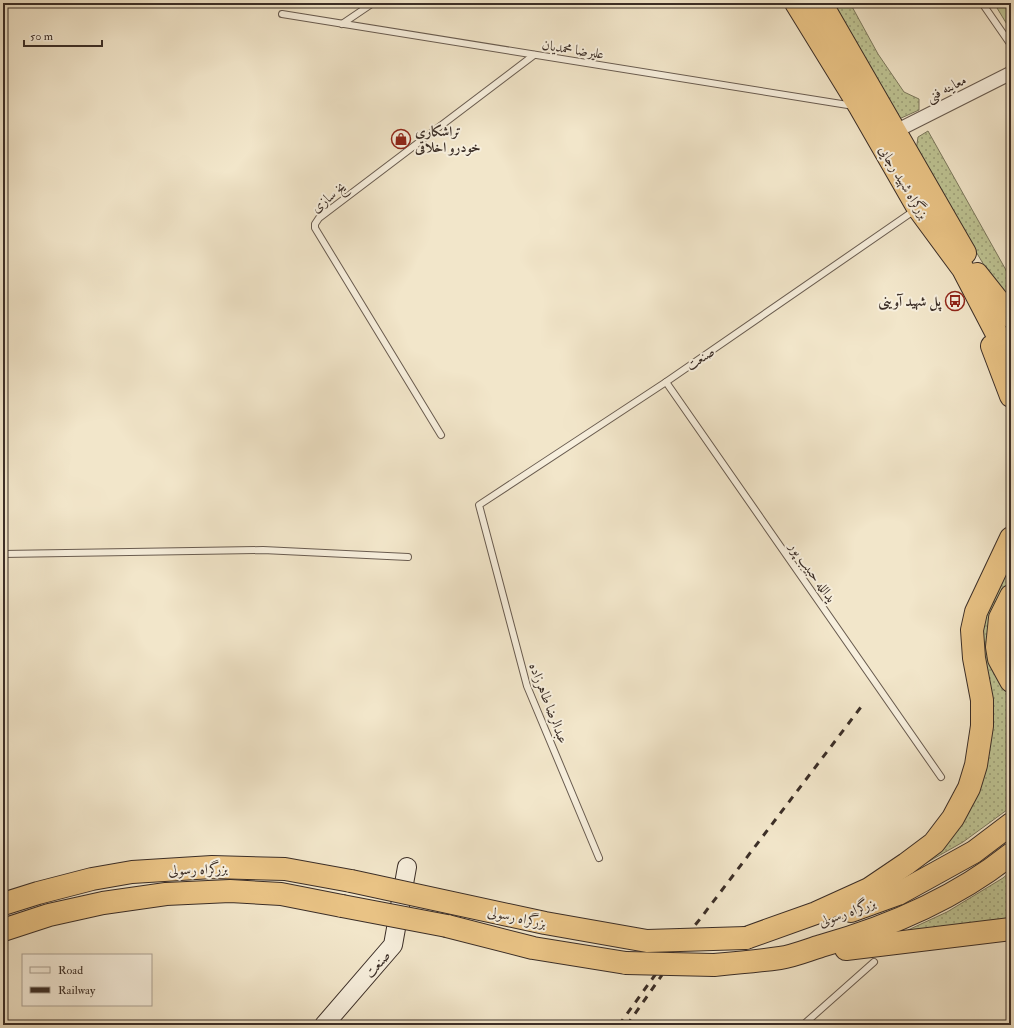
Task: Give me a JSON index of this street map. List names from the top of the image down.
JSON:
{
  "streets": {
    "highway": ["بزرگراه شهید رجایی", "بزرگراه رسولی"],
    "street": ["معاینه فنی", "صنعت"],
    "lane": [
      "علیرضا محمدیان",
      "یخ سازی",
      "یدالله حبیب پور",
      "عبدالرضا طاهرزاده"
    ]
  },
  "crossings": [
    ["علیرضا محمدیان", "بزرگراه شهید رجایی"],
    ["علیرضا محمدیان", "یخ سازی"],
    ["معاینه فنی", "بزرگراه شهید رجایی"],
    ["بزرگراه شهید رجایی", "صنعت"],
    ["صنعت", "یدالله حبیب پور"],
    ["صنعت", "عبدالرضا طاهرزاده"]
  ],
  "places": {
    "shop": ["تراشکاری خودرو اخلاقی"],
    "bus stop": ["پل شهید آوینی"]
  },
  "legend": ["Road", "Railway"],
  "scale_bar": "50 m"
}
